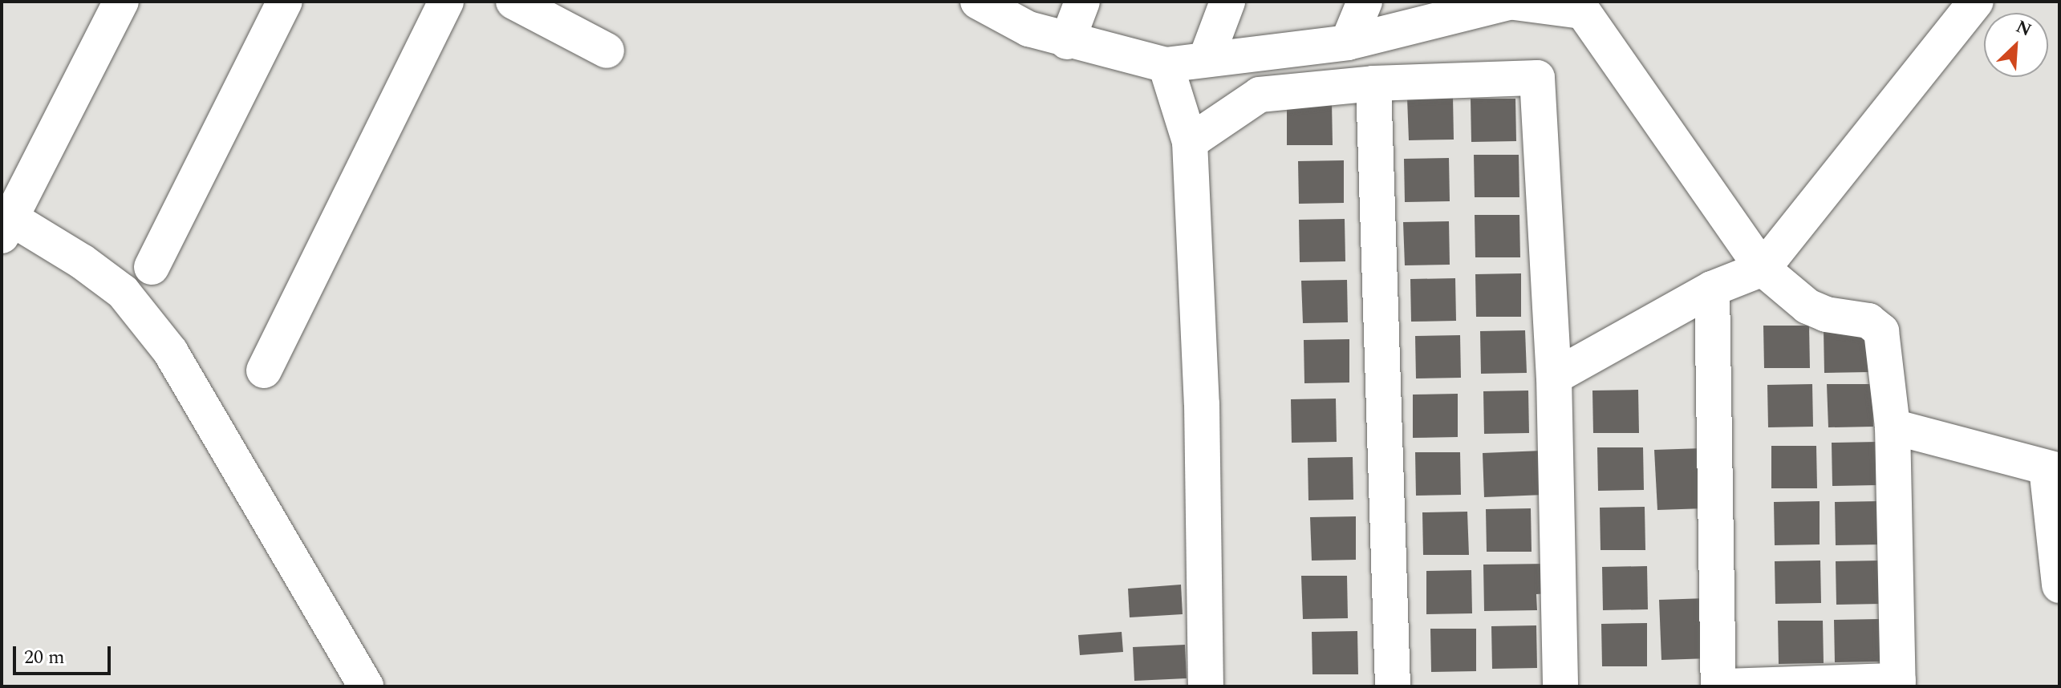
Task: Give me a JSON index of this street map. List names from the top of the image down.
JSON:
{
  "scale_bar": "20 m",
  "north": "top right"
}
